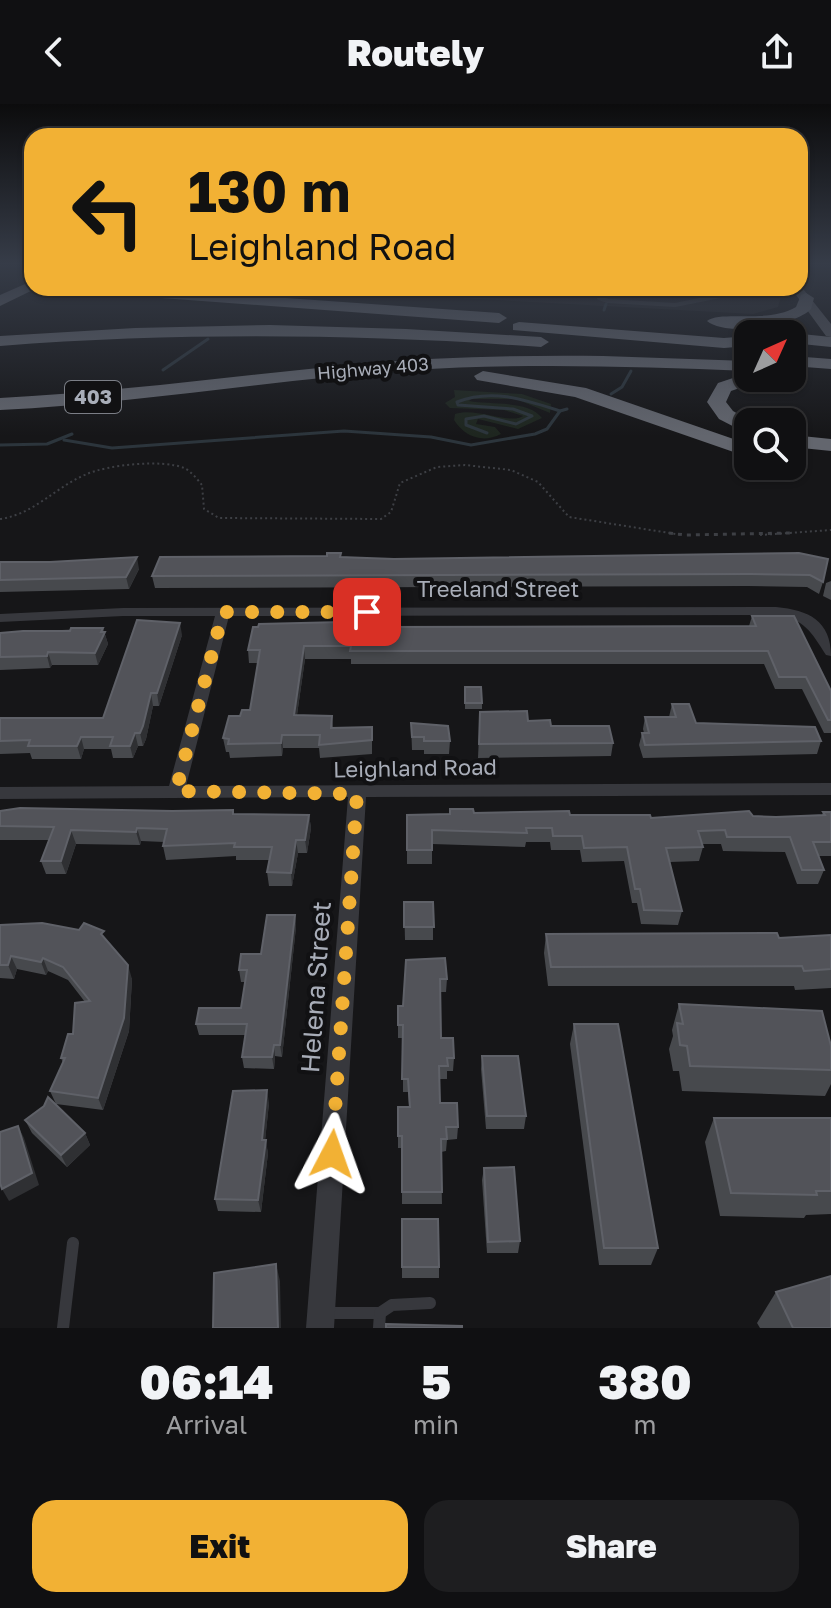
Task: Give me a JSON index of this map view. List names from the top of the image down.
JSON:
{
  "streets": {
    "highway": ["Highway 403", "403"],
    "street": ["Treeland Street", "Leighland Road", "Helena Street"]
  },
  "crossings": [
    ["Leighland Road", "Helena Street"]
  ],
  "north": "top right",
  "page": {
    "header": "Routely",
    "turn": ["130 m", "Leighland Road"],
    "eta": [
      "06:14",
      "Arrival",
      "5",
      "min",
      "380",
      "m"
    ],
    "buttons": ["Exit", "Share"]
  }
}
